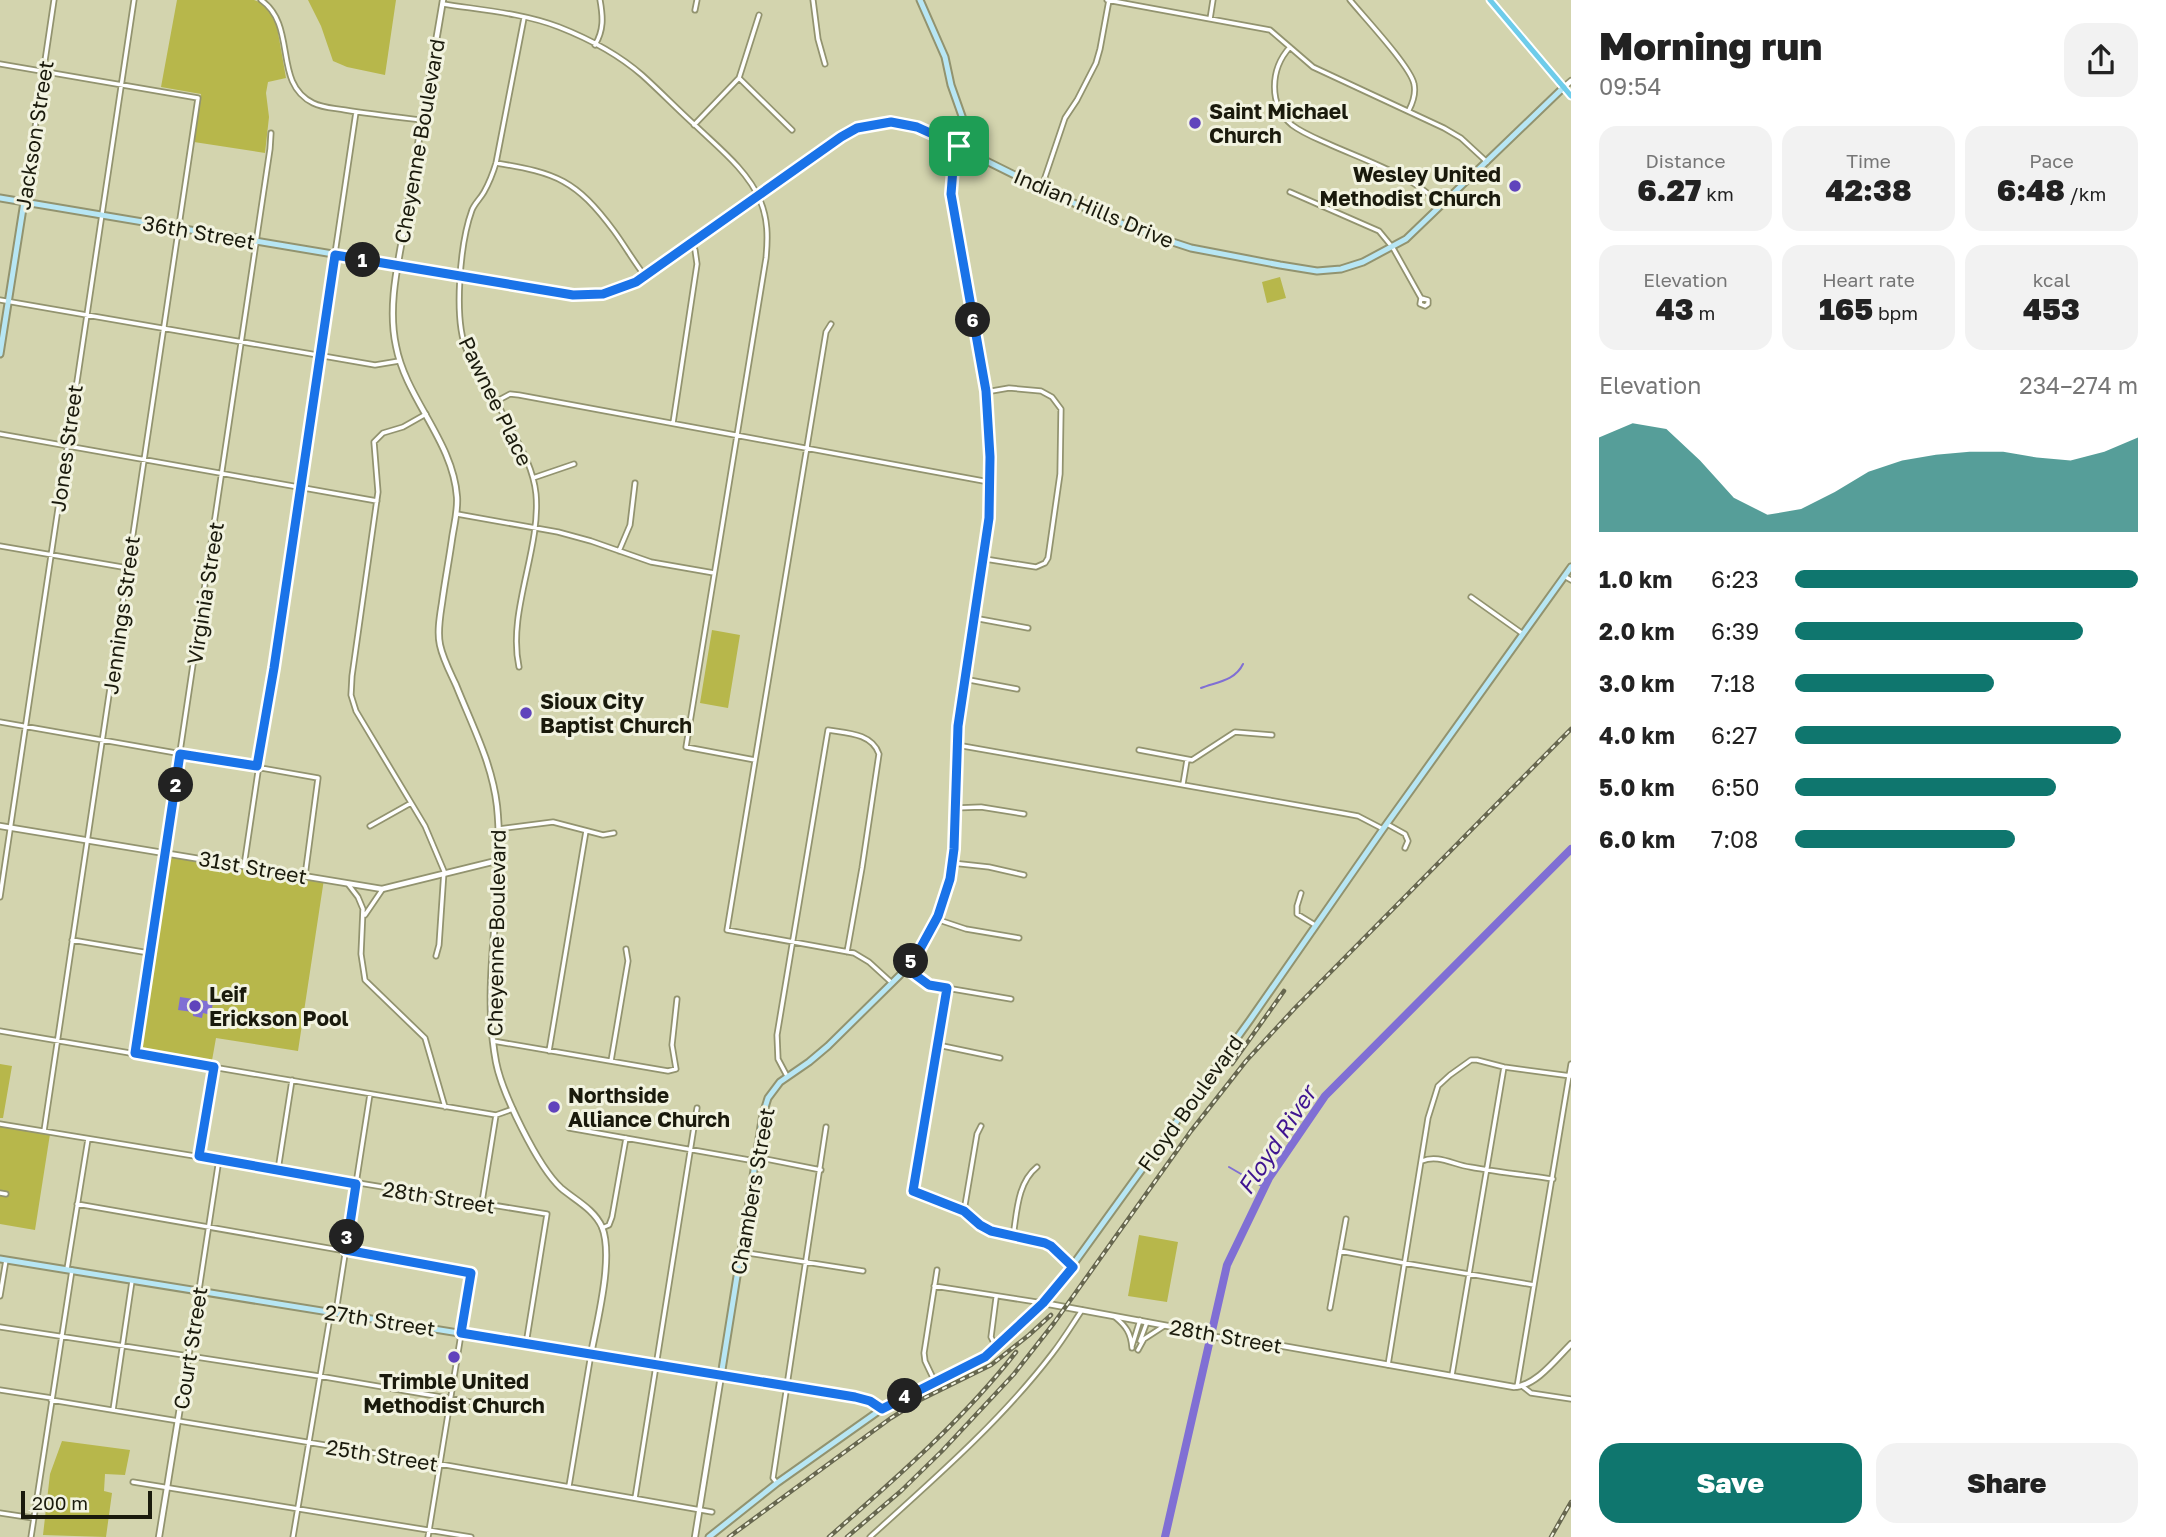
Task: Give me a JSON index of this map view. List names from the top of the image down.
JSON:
{
  "streets": {
    "main road": [
      "Jackson Street",
      "Indian Hills Drive",
      "36th Street",
      "Floyd Boulevard",
      "Chambers Street",
      "27th Street"
    ],
    "street": [
      "Cheyenne Boulevard",
      "Pawnee Place",
      "Jones Street",
      "Virginia Street",
      "Jennings Street",
      "31st Street",
      "28th Street",
      "Court Street",
      "25th Street"
    ]
  },
  "crossings": [
    ["Jackson Street", "36th Street"],
    ["Cheyenne Boulevard", "Indian Hills Drive"],
    ["Cheyenne Boulevard", "36th Street"],
    ["Indian Hills Drive", "36th Street"],
    ["Indian Hills Drive", "Pawnee Place"],
    ["Indian Hills Drive", "Chambers Street"],
    ["36th Street", "Jones Street"],
    ["36th Street", "Virginia Street"],
    ["36th Street", "Jennings Street"],
    ["Jones Street", "Jennings Street"],
    ["Jones Street", "31st Street"],
    ["Virginia Street", "31st Street"],
    ["Jennings Street", "31st Street"],
    ["Jennings Street", "28th Street"],
    ["Floyd Boulevard", "28th Street"],
    ["Floyd Boulevard", "27th Street"],
    ["Chambers Street", "27th Street"],
    ["Chambers Street", "25th Street"],
    ["28th Street", "27th Street"],
    ["28th Street", "Court Street"],
    ["27th Street", "Court Street"],
    ["Court Street", "25th Street"]
  ],
  "water": ["Floyd River"],
  "places": [
    "Saint Michael Church",
    "Wesley United Methodist Church",
    "Sioux City Baptist Church",
    "Leif Erickson Pool",
    "Northside Alliance Church",
    "Trimble United Methodist Church"
  ],
  "scale_bar": "200 m",
  "page": {
    "heading": ["Morning run", "09:54"],
    "stats": [
      ["Distance", "6.27 km"],
      ["Time", "42:38"],
      ["Pace", "6:48 /km"],
      ["Elevation", "43 m"],
      ["Heart rate", "165 bpm"],
      ["kcal", "453"]
    ],
    "pins": [
      "1",
      "6",
      "2",
      "5",
      "3",
      "4"
    ],
    "chart": ["Elevation", "234–274 m"],
    "list": [
      {
        "name": "1.0 km",
        "note": "6:23"
      },
      {
        "name": "2.0 km",
        "note": "6:39"
      },
      {
        "name": "3.0 km",
        "note": "7:18"
      },
      {
        "name": "4.0 km",
        "note": "6:27"
      },
      {
        "name": "5.0 km",
        "note": "6:50"
      },
      {
        "name": "6.0 km",
        "note": "7:08"
      }
    ],
    "buttons": ["Save", "Share"],
    "scale": "200 m"
  }
}
